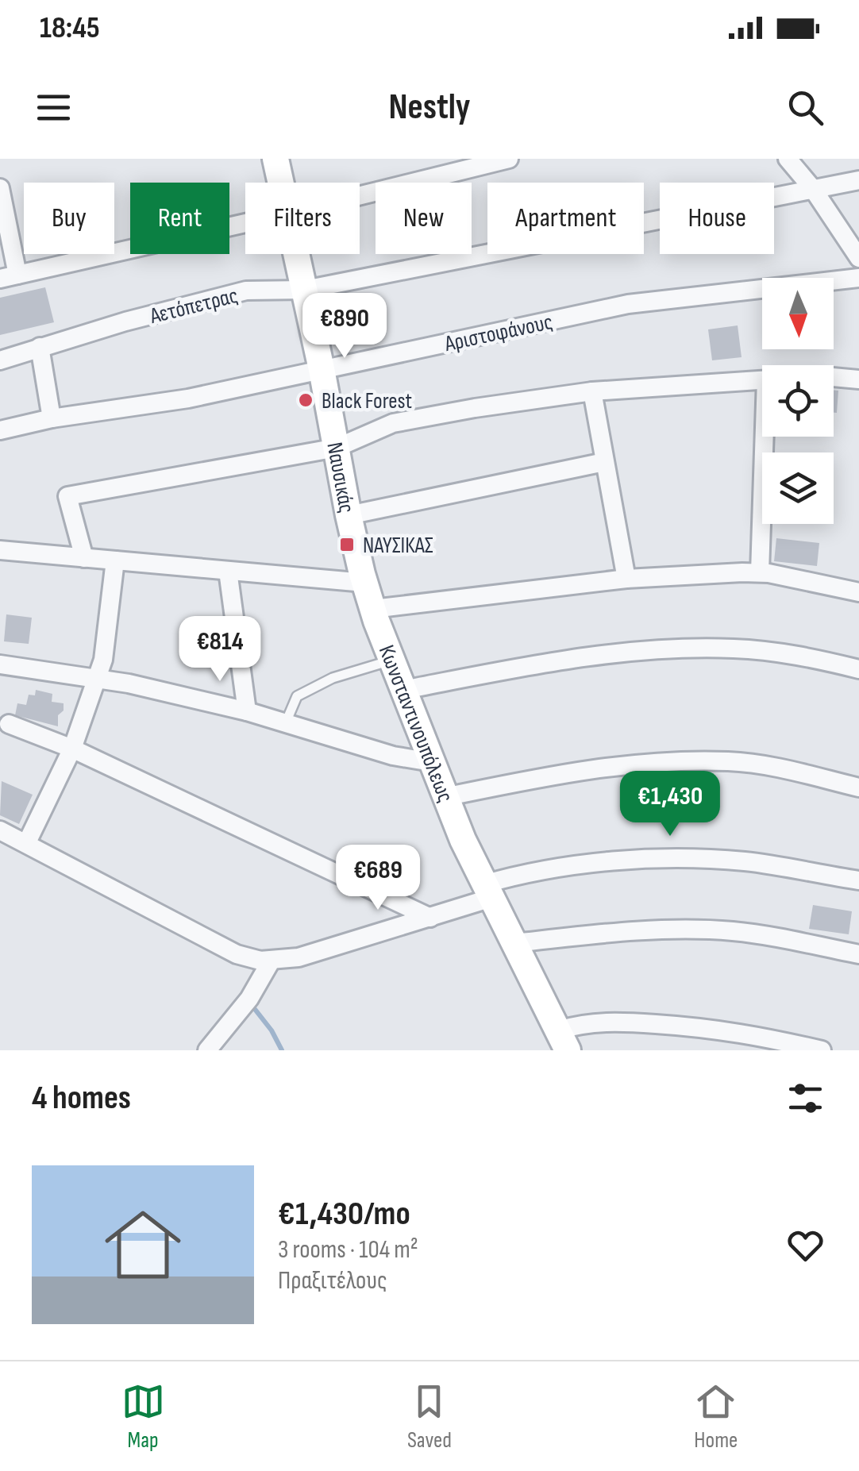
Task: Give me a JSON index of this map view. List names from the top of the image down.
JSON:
{
  "streets": {
    "street": [
      "Αετόπετρας",
      "Αριστοφάνους",
      "Ναυσικάς",
      "Κωνσταντινουπόλεως"
    ]
  },
  "crossings": [
    ["Αετόπετρας", "Ναυσικάς"],
    ["Αριστοφάνους", "Ναυσικάς"],
    ["Ναυσικάς", "Κωνσταντινουπόλεως"]
  ],
  "places": {
    "other": ["Black Forest"],
    "transit": ["ΝΑΥΣΙΚΑΣ"]
  },
  "north": "bottom",
  "page": {
    "status": "18:45",
    "header": "Nestly",
    "chip": [
      "Buy",
      "Rent",
      "Filters",
      "New",
      "Apartment",
      "House"
    ],
    "price": [
      "€890",
      "€814",
      "€1,430",
      "€689"
    ],
    "heading": "4 homes",
    "list": [
      {
        "name": "€1,430/mo",
        "note": "3 rooms · 104 m² · Πραξιτέλους"
      }
    ],
    "tabs": ["Map", "Saved", "Home"]
  }
}
